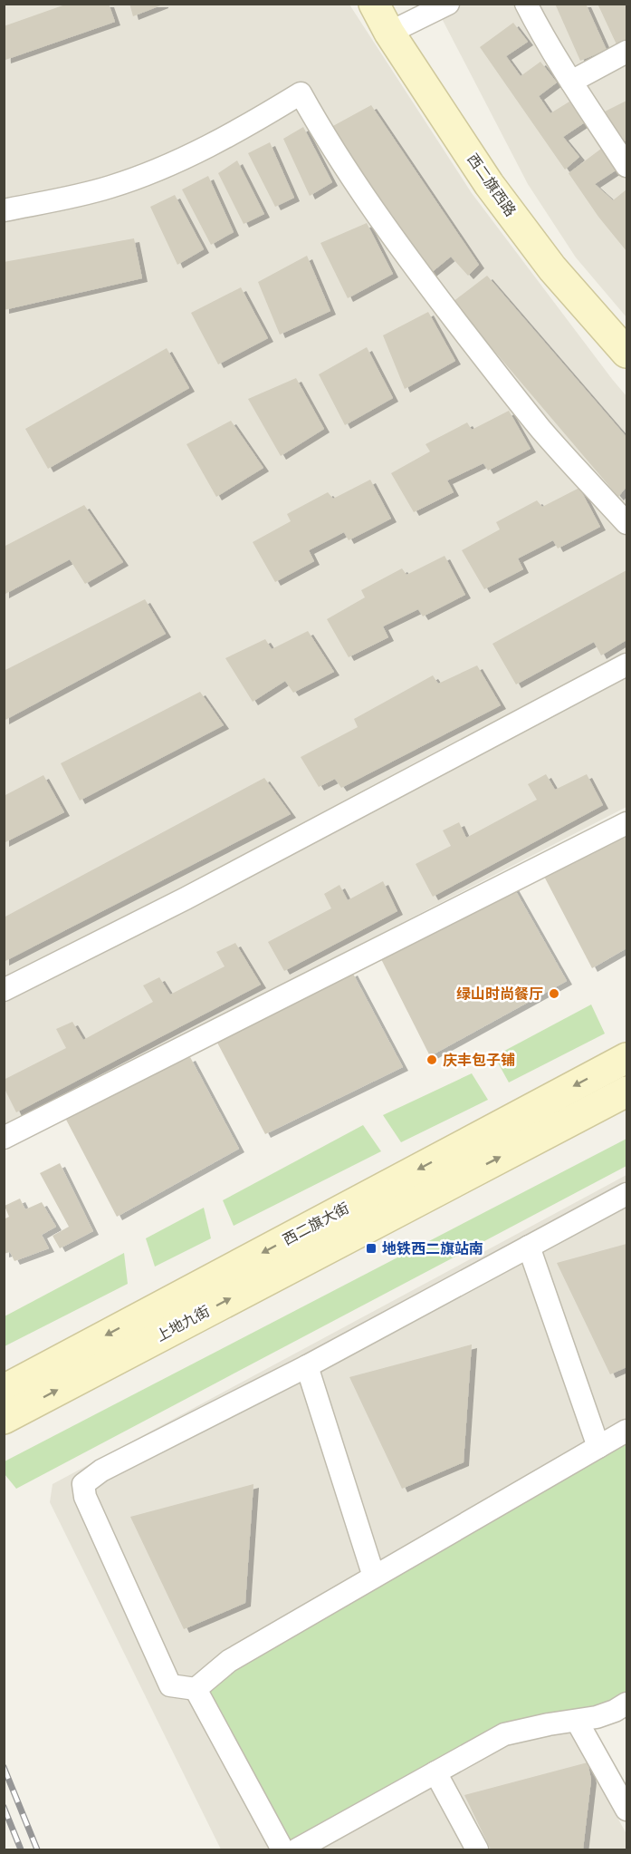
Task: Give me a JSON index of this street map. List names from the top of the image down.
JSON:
{
  "streets": {
    "main road": ["西二旗西路", "西二旗大街", "上地九街"]
  },
  "crossings": [
    ["西二旗大街", "上地九街"]
  ],
  "one_way": ["上地九街"],
  "places": {
    "other": ["绿山时尚餐厅", "庆丰包子铺"],
    "transit": ["地铁西二旗站南"]
  }
}
